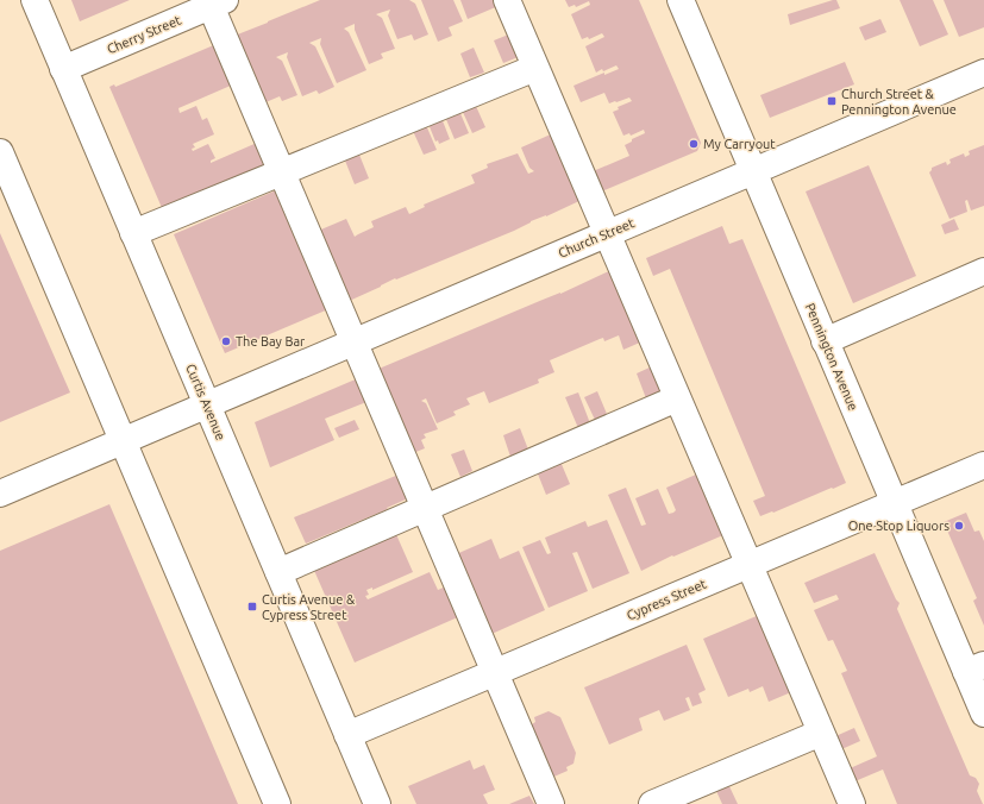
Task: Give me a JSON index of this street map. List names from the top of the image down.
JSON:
{
  "streets": {
    "main road": [
      "Cherry Street",
      "Church Street",
      "Pennington Avenue",
      "Curtis Avenue",
      "Cypress Street"
    ]
  },
  "crossings": [
    ["Cherry Street", "Curtis Avenue"],
    ["Church Street", "Pennington Avenue"],
    ["Church Street", "Curtis Avenue"],
    ["Pennington Avenue", "Cypress Street"],
    ["Curtis Avenue", "Cypress Street"]
  ],
  "places": {
    "transit": ["Church Street & Pennington Avenue", "Curtis Avenue & Cypress Street"],
    "other": ["My Carryout", "The Bay Bar", "One Stop Liquors"]
  }
}
